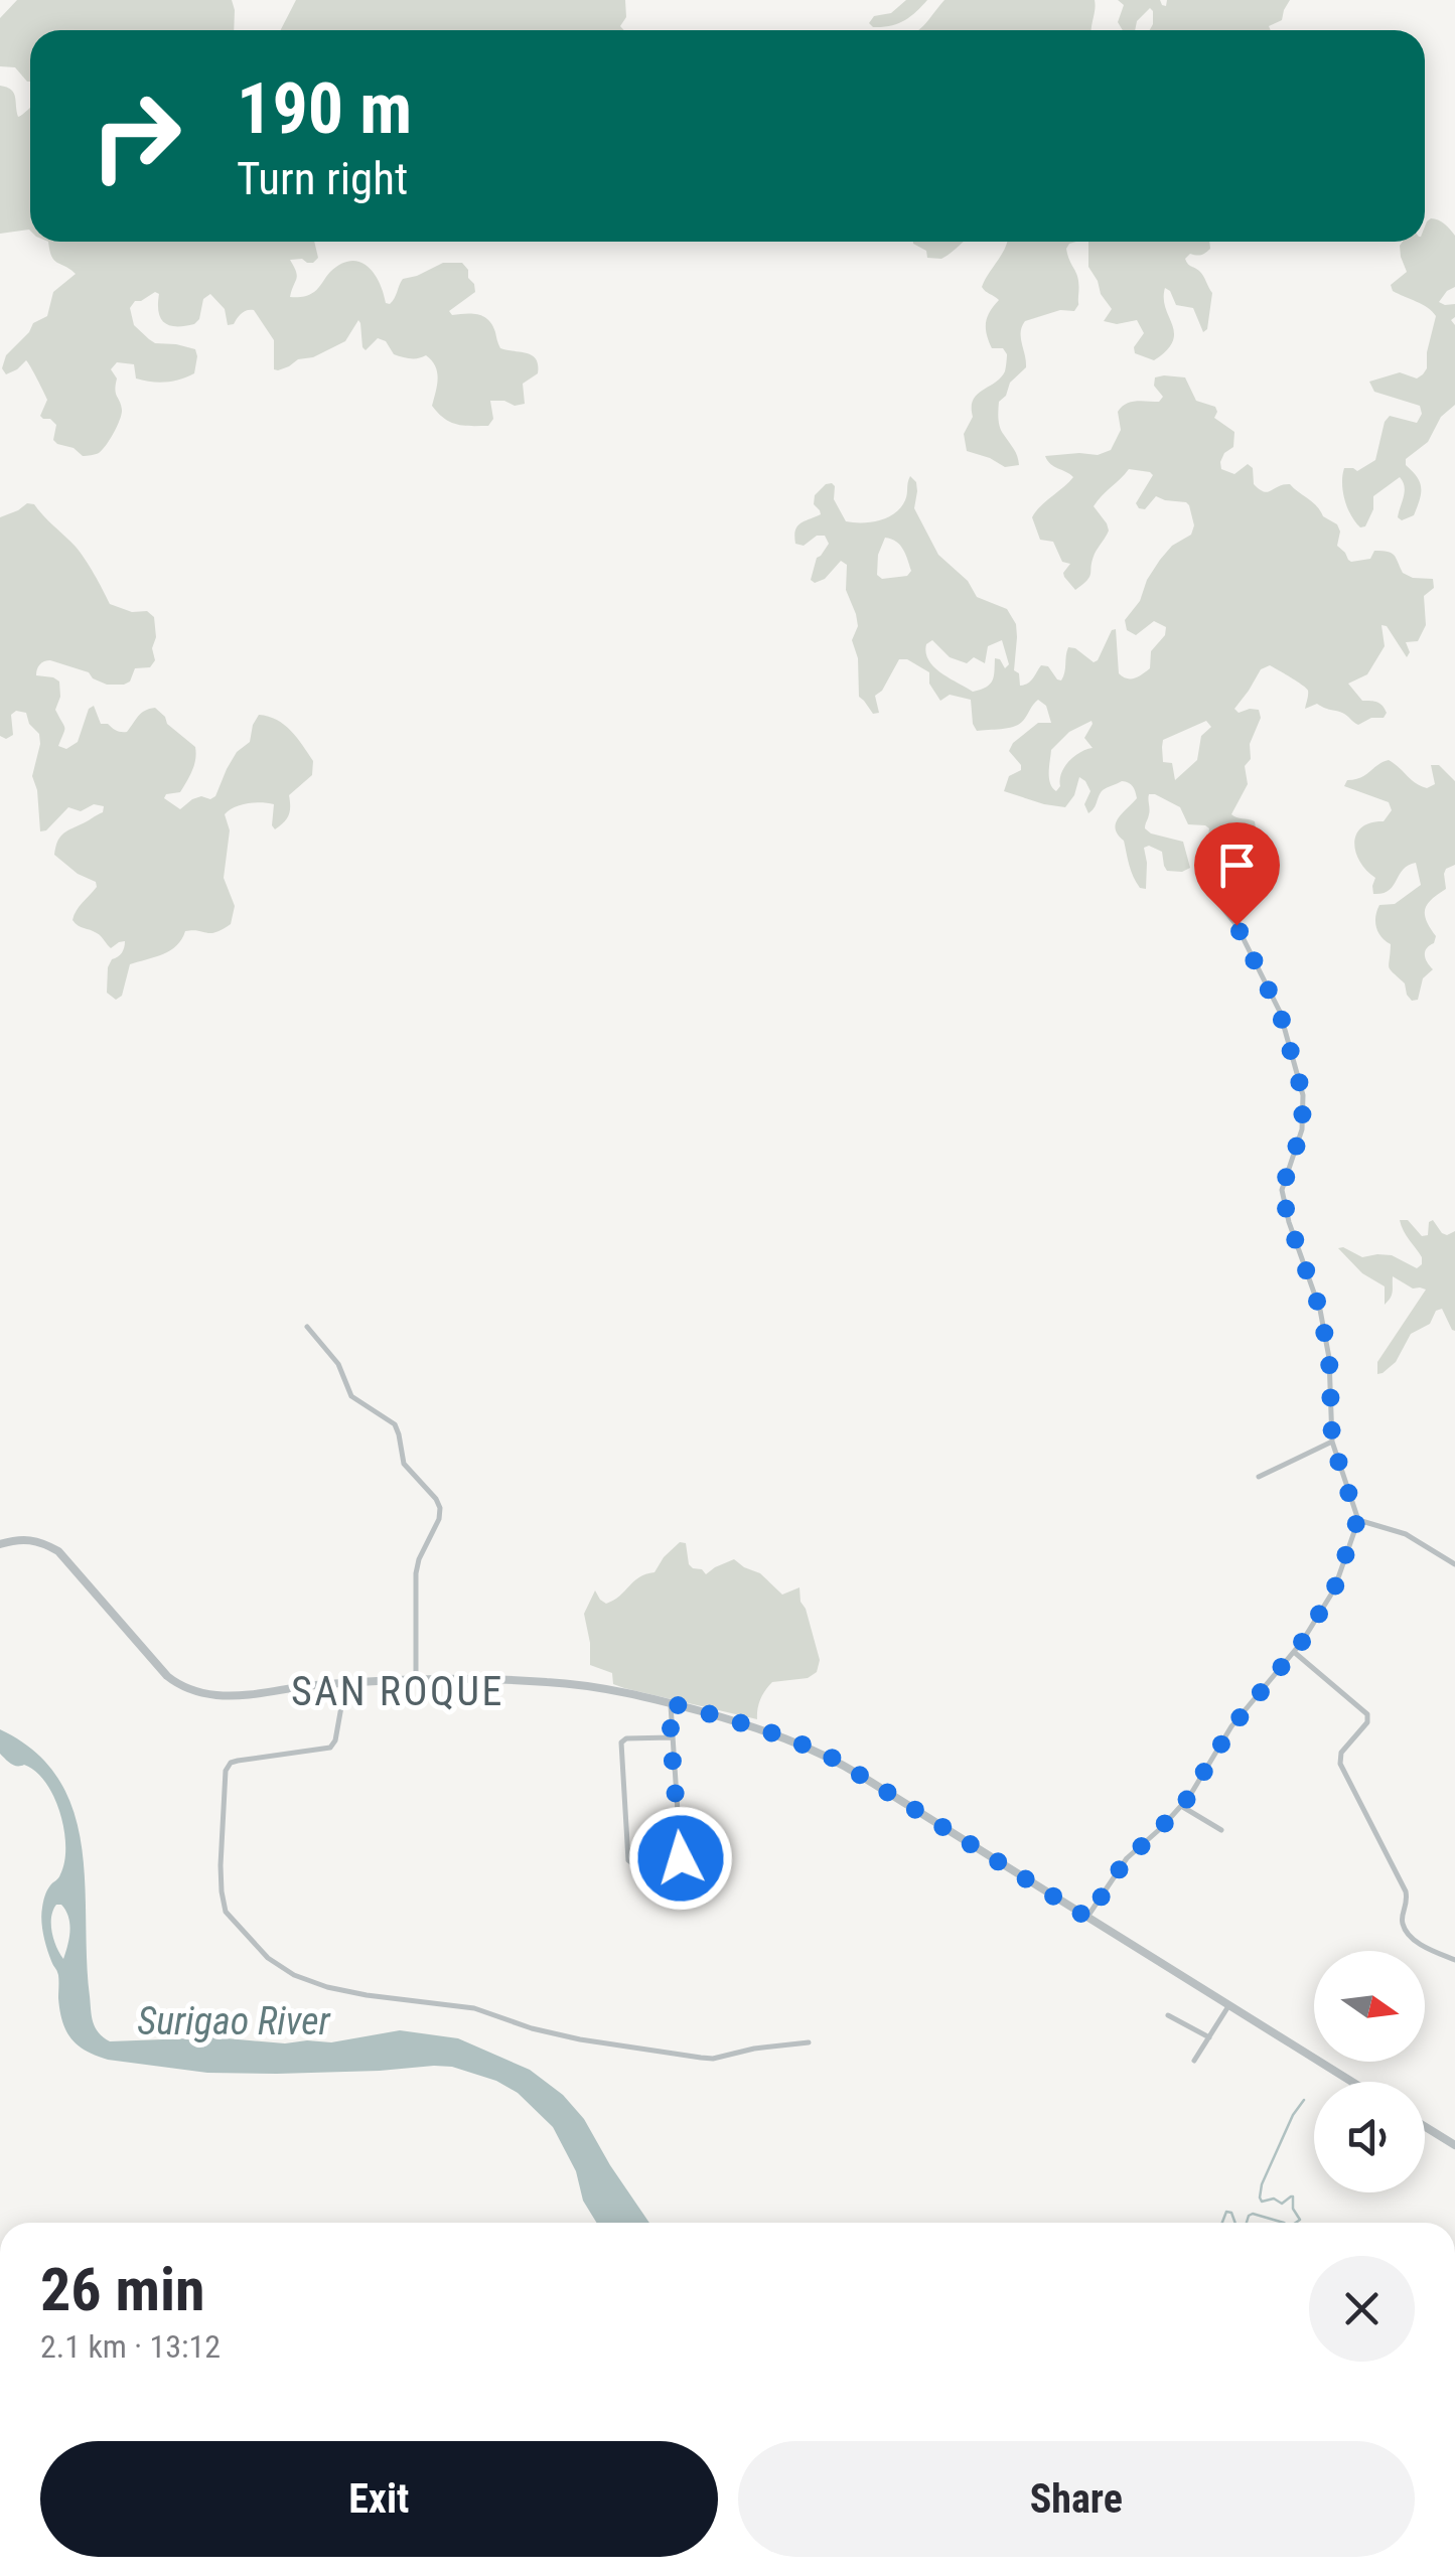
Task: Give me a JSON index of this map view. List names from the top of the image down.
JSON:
{
  "districts": ["SAN ROQUE"],
  "water": ["Surigao River"],
  "north": "right",
  "page": {
    "turn": ["190 m", "Turn right"],
    "heading": ["26 min", "2.1 km · 13:12"],
    "buttons": ["Exit", "Share"]
  }
}
